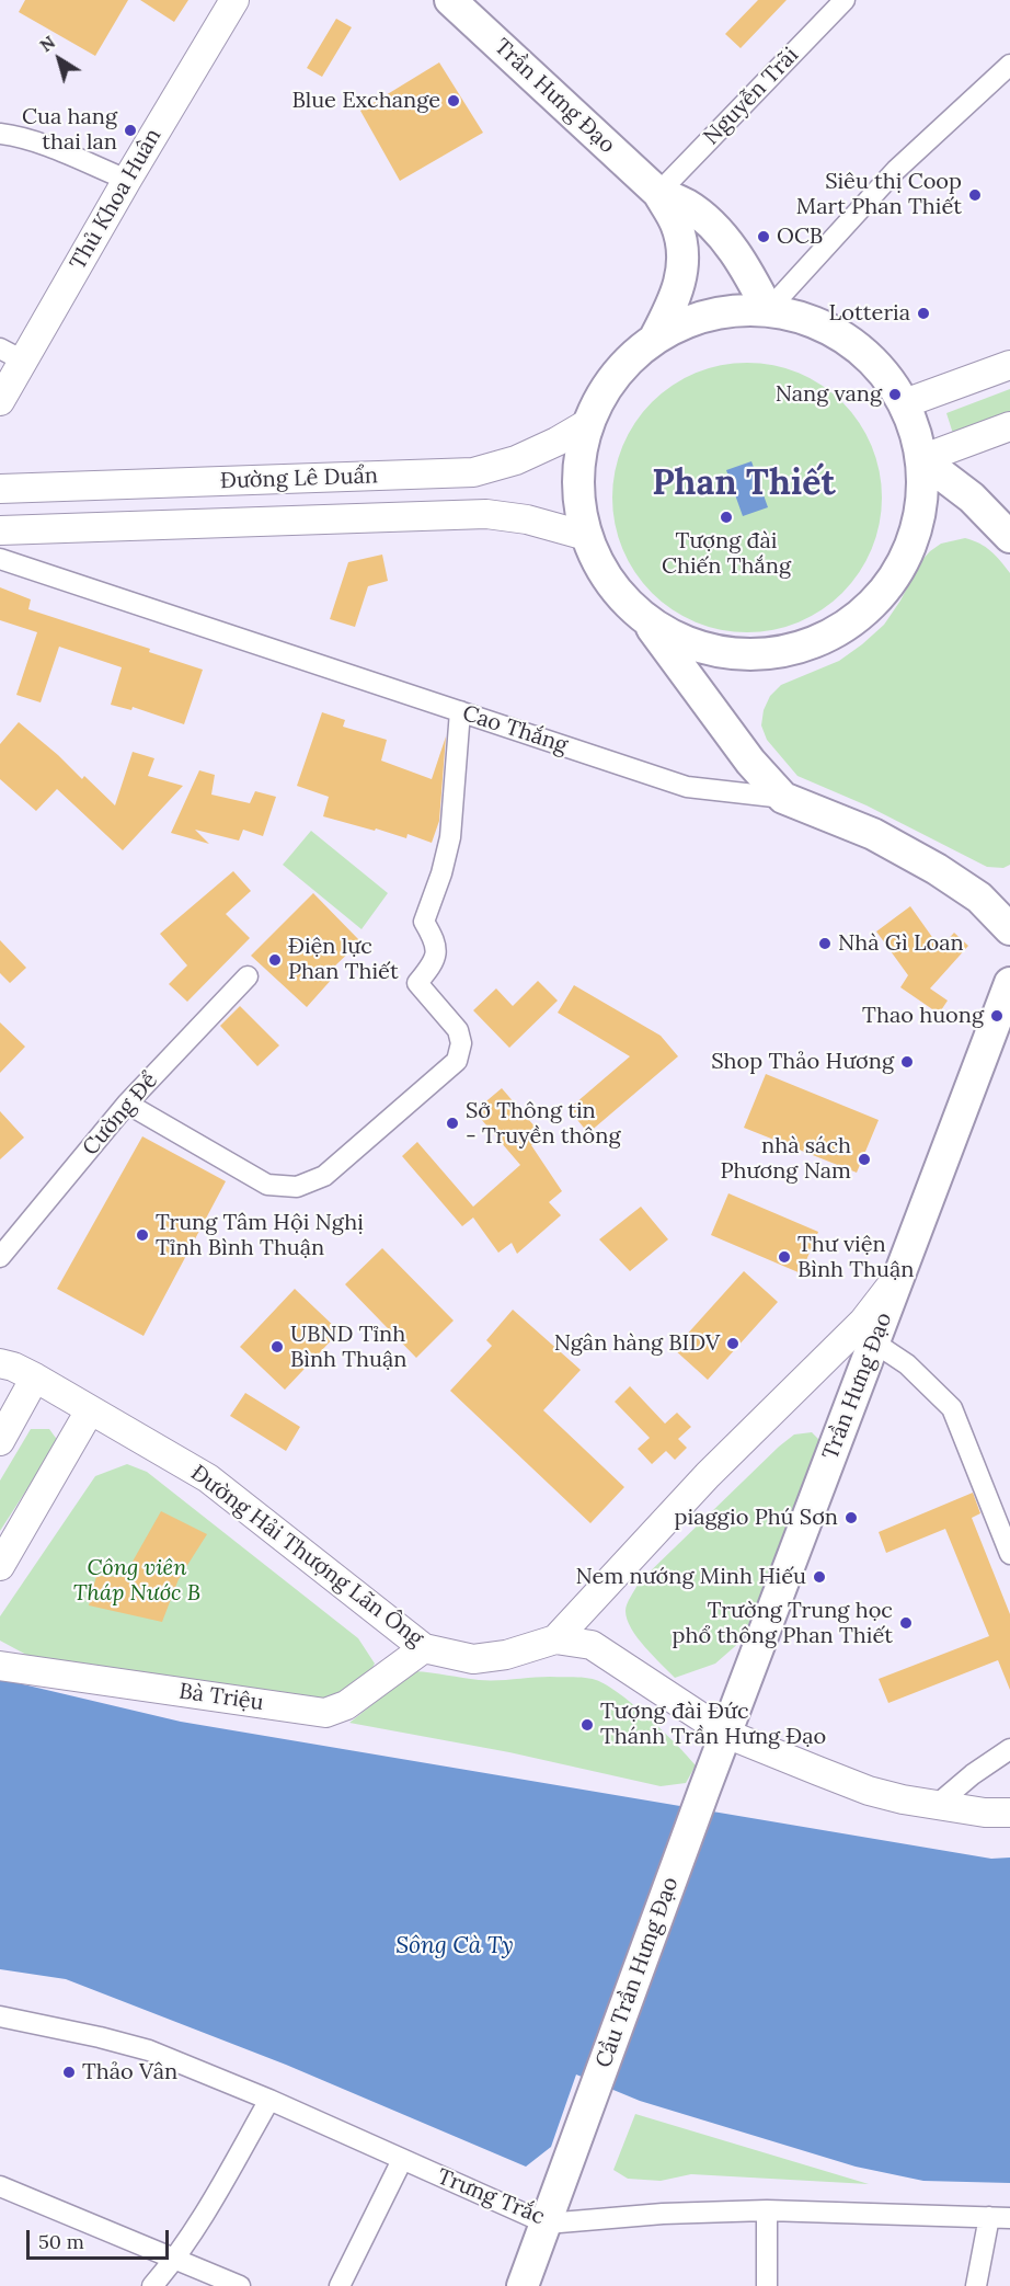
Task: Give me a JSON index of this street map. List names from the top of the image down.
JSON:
{
  "streets": {
    "main road": ["Trần Hưng Đạo", "Cao Thắng", "Cầu Trần Hưng Đạo"],
    "street": [
      "Nguyễn Trãi",
      "Thủ Khoa Huân",
      "Đường Lê Duẩn",
      "Cường Để",
      "Đường Hải Thượng Lãn Ông",
      "Bà Triệu",
      "Trưng Trắc"
    ]
  },
  "crossings": [
    ["Trần Hưng Đạo", "Nguyễn Trãi"],
    ["Trần Hưng Đạo", "Đường Hải Thượng Lãn Ông"],
    ["Trần Hưng Đạo", "Cầu Trần Hưng Đạo"],
    ["Đường Hải Thượng Lãn Ông", "Bà Triệu"],
    ["Cầu Trần Hưng Đạo", "Trưng Trắc"]
  ],
  "districts": ["Phan Thiết"],
  "water": ["Sông Cà Ty"],
  "parks": ["Công viên Tháp Nước B"],
  "places": [
    "Blue Exchange",
    "Cua hang thai lan",
    "Siêu thị Coop Mart Phan Thiết",
    "OCB",
    "Lotteria",
    "Nang vang",
    "Tượng đài Chiến Thắng",
    "Nhà Gì Loan",
    "Điện lực Phan Thiết",
    "Thao huong",
    "Shop Thảo Hương",
    "Sở Thông tin - Truyền thông",
    "nhà sách Phương Nam",
    "Trung Tâm Hội Nghị Tỉnh Bình Thuận",
    "Thư viện Bình Thuận",
    "Ngân hàng BIDV",
    "UBND Tỉnh Bình Thuận",
    "piaggio Phú Sơn",
    "Nem nướng Minh Hiếu",
    "Trường Trung học phổ thông Phan Thiết",
    "Tượng đài Đức Thánh Trần Hưng Đạo",
    "Thảo Vân"
  ],
  "scale_bar": "50 m",
  "north": "top left"
}
